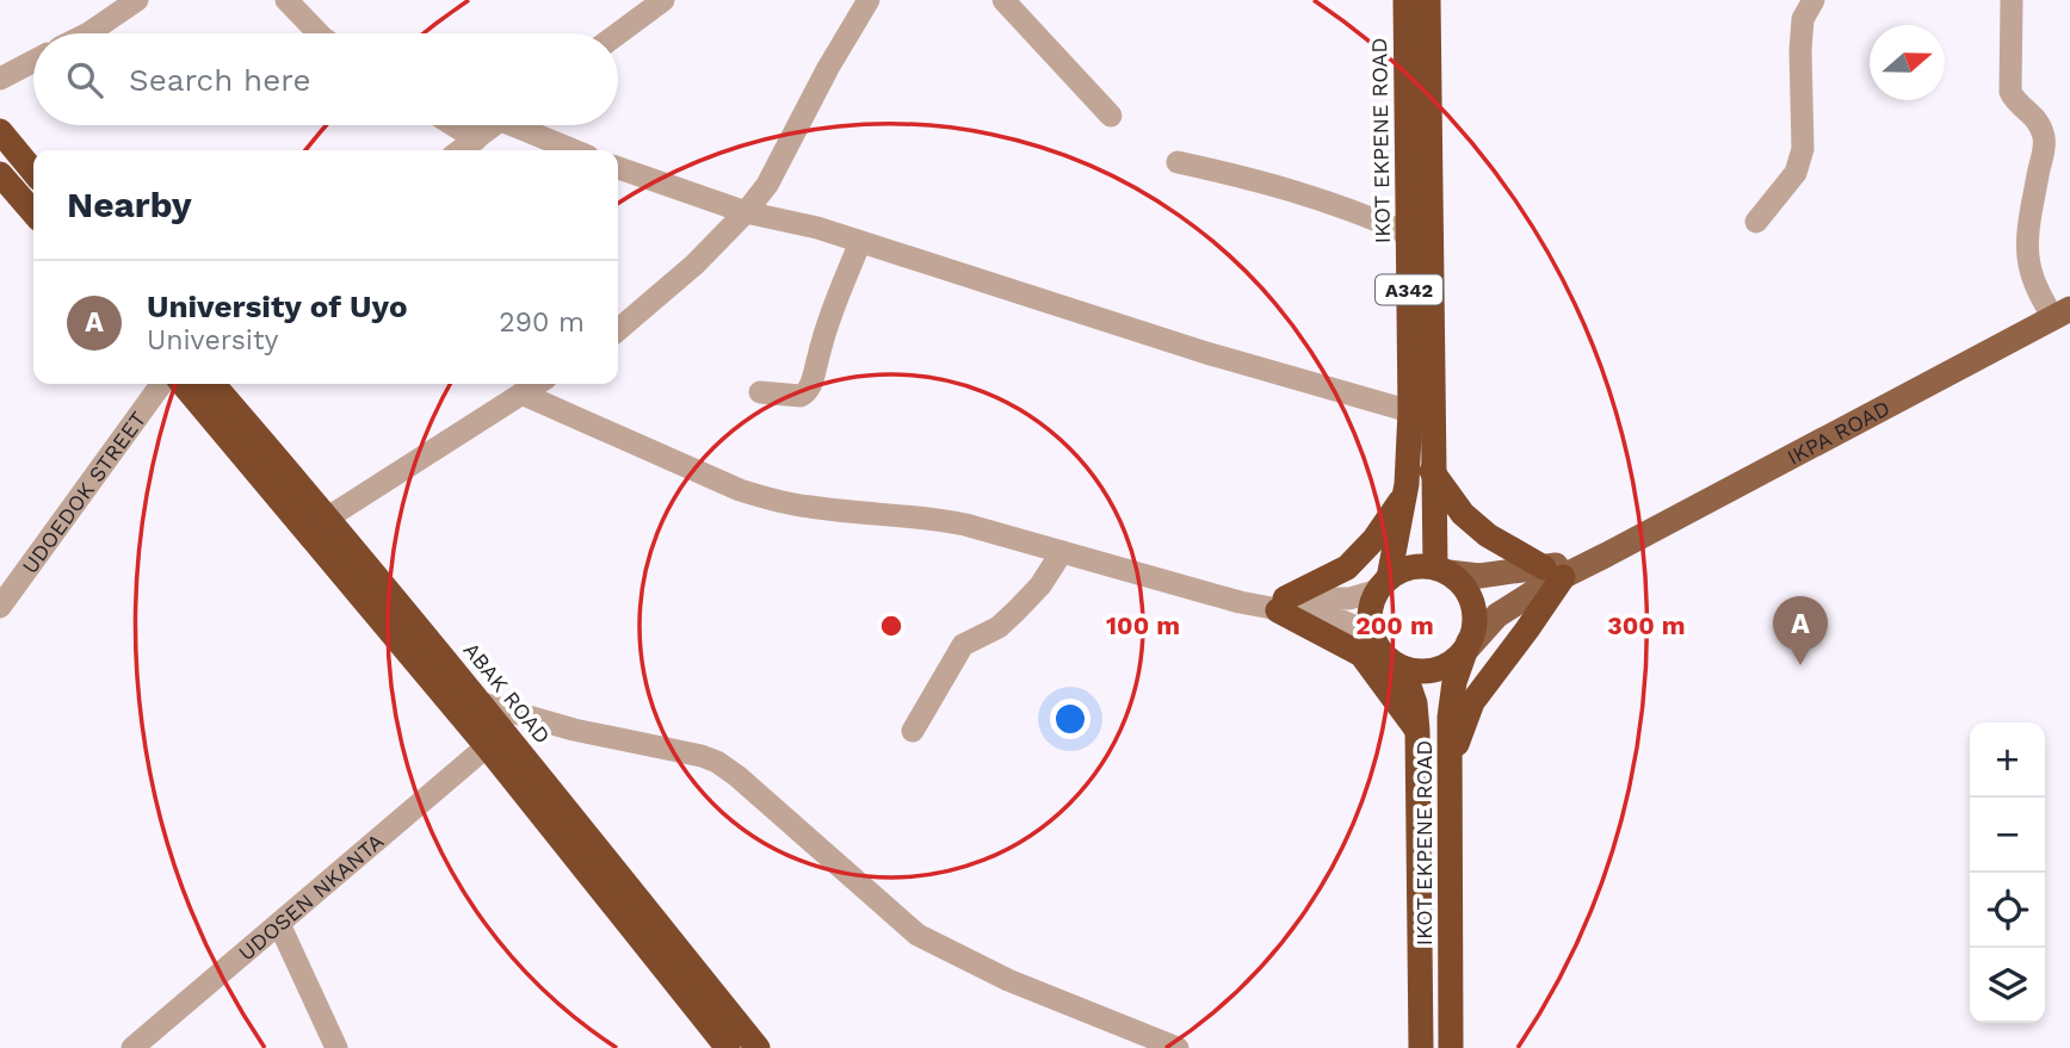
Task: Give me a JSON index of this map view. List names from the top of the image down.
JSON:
{
  "streets": {
    "highway": ["IKOT EKPENE ROAD", "A342", "ABAK ROAD"],
    "main road": ["IKPA ROAD"],
    "street": ["UDOEDOK STREET", "UDOSEN NKANTA"]
  },
  "crossings": [
    ["IKOT EKPENE ROAD", "A342"],
    ["IKOT EKPENE ROAD", "IKPA ROAD"],
    ["A342", "IKPA ROAD"]
  ],
  "north": "right",
  "page": {
    "search": "Search here",
    "heading": "Nearby",
    "list": [
      {
        "mark": "A",
        "name": "University of Uyo",
        "note": "University",
        "value": "290 m"
      }
    ],
    "pins": "A",
    "map_buttons": ["+", "−"]
  },
  "rings": ["100 m", "200 m", "300 m"]
}
